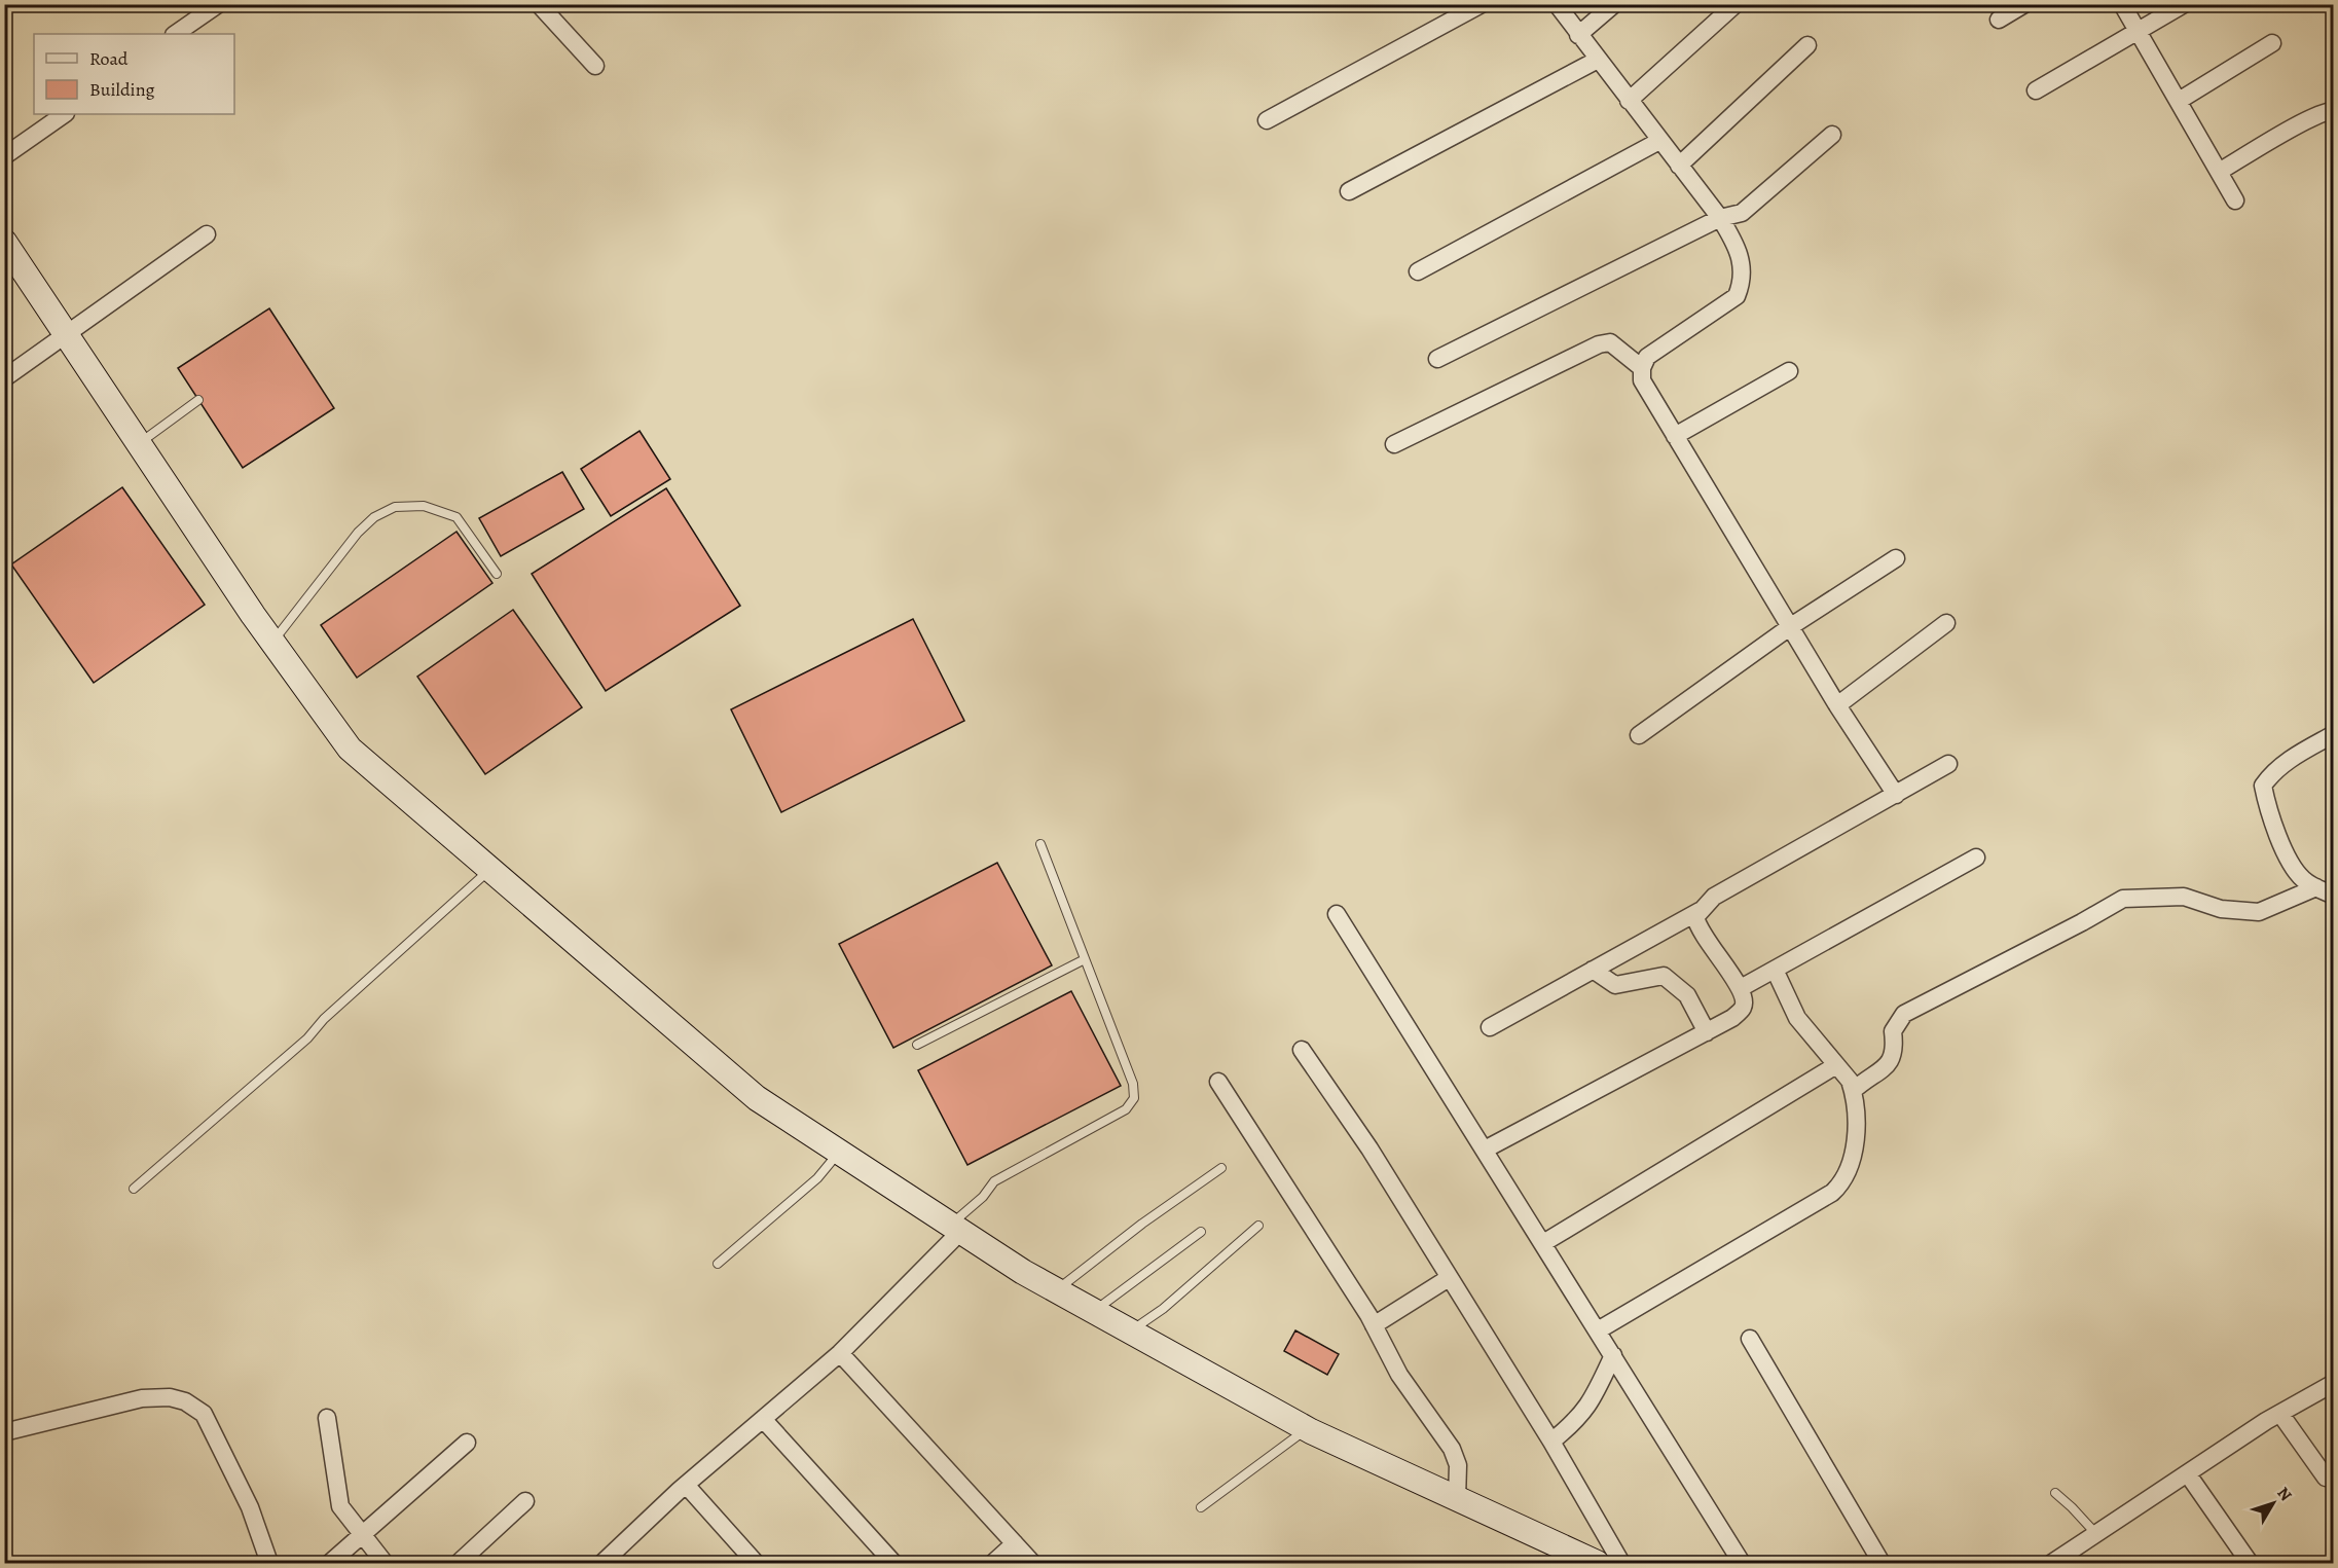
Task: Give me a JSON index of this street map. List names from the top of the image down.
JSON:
{
  "legend": ["Road", "Building"],
  "north": "top right"
}
